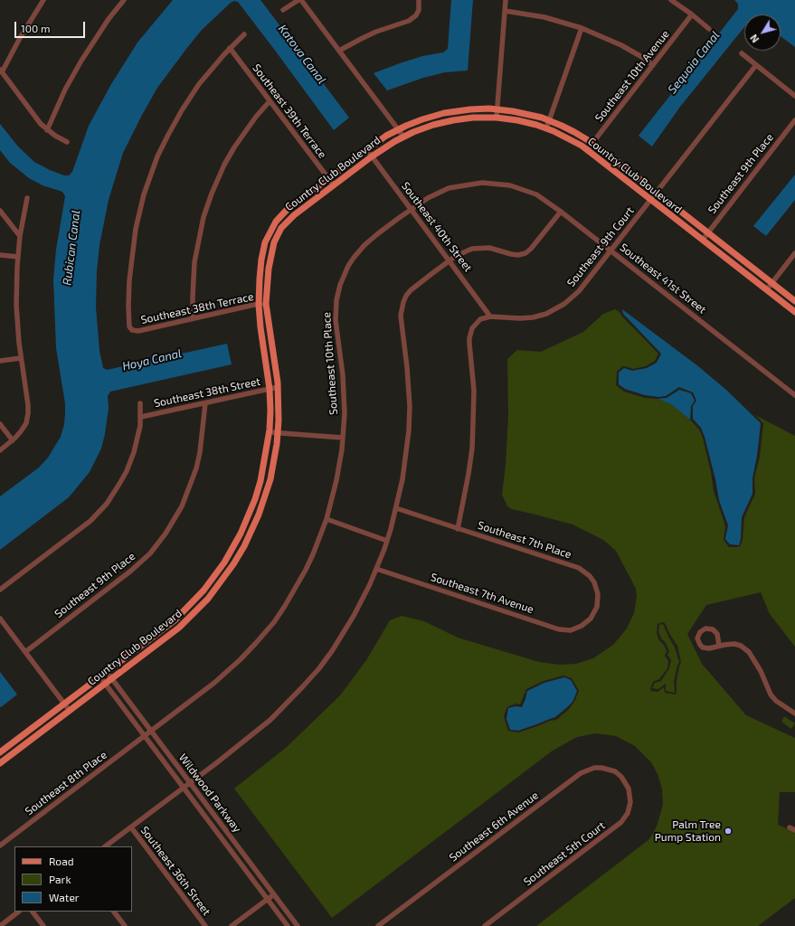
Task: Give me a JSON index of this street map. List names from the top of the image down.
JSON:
{
  "streets": {
    "main road": ["Country Club Boulevard"],
    "street": [
      "Southeast 10th Avenue",
      "Southeast 39th Terrace",
      "Southeast 9th Place",
      "Southeast 40th Street",
      "Southeast 9th Court",
      "Southeast 41st Street",
      "Southeast 38th Terrace",
      "Southeast 10th Place",
      "Southeast 38th Street",
      "Southeast 7th Place",
      "Southeast 7th Avenue",
      "Southeast 8th Place",
      "Wildwood Parkway",
      "Southeast 6th Avenue",
      "Southeast 5th Court",
      "Southeast 36th Street"
    ]
  },
  "crossings": [
    ["Southeast 10th Avenue", "Country Club Boulevard"],
    ["Southeast 39th Terrace", "Country Club Boulevard"],
    ["Southeast 39th Terrace", "Southeast 38th Terrace"],
    ["Country Club Boulevard", "Southeast 9th Place"],
    ["Country Club Boulevard", "Southeast 40th Street"],
    ["Country Club Boulevard", "Southeast 9th Court"],
    ["Country Club Boulevard", "Southeast 38th Terrace"],
    ["Country Club Boulevard", "Southeast 38th Street"],
    ["Country Club Boulevard", "Wildwood Parkway"],
    ["Southeast 9th Place", "Southeast 38th Street"],
    ["Southeast 40th Street", "Southeast 9th Court"],
    ["Southeast 40th Street", "Southeast 41st Street"],
    ["Southeast 40th Street", "Southeast 10th Place"],
    ["Southeast 9th Court", "Southeast 41st Street"],
    ["Southeast 41st Street", "Southeast 10th Place"],
    ["Southeast 7th Place", "Southeast 7th Avenue"],
    ["Southeast 8th Place", "Wildwood Parkway"],
    ["Southeast 6th Avenue", "Southeast 5th Court"]
  ],
  "water": [
    "Katova Canal",
    "Sequoia Canal",
    "Rubican Canal",
    "Hoya Canal"
  ],
  "places": ["Palm Tree Pump Station"],
  "legend": ["Road", "Park", "Water"],
  "scale_bar": "100 m",
  "north": "bottom left"
}
